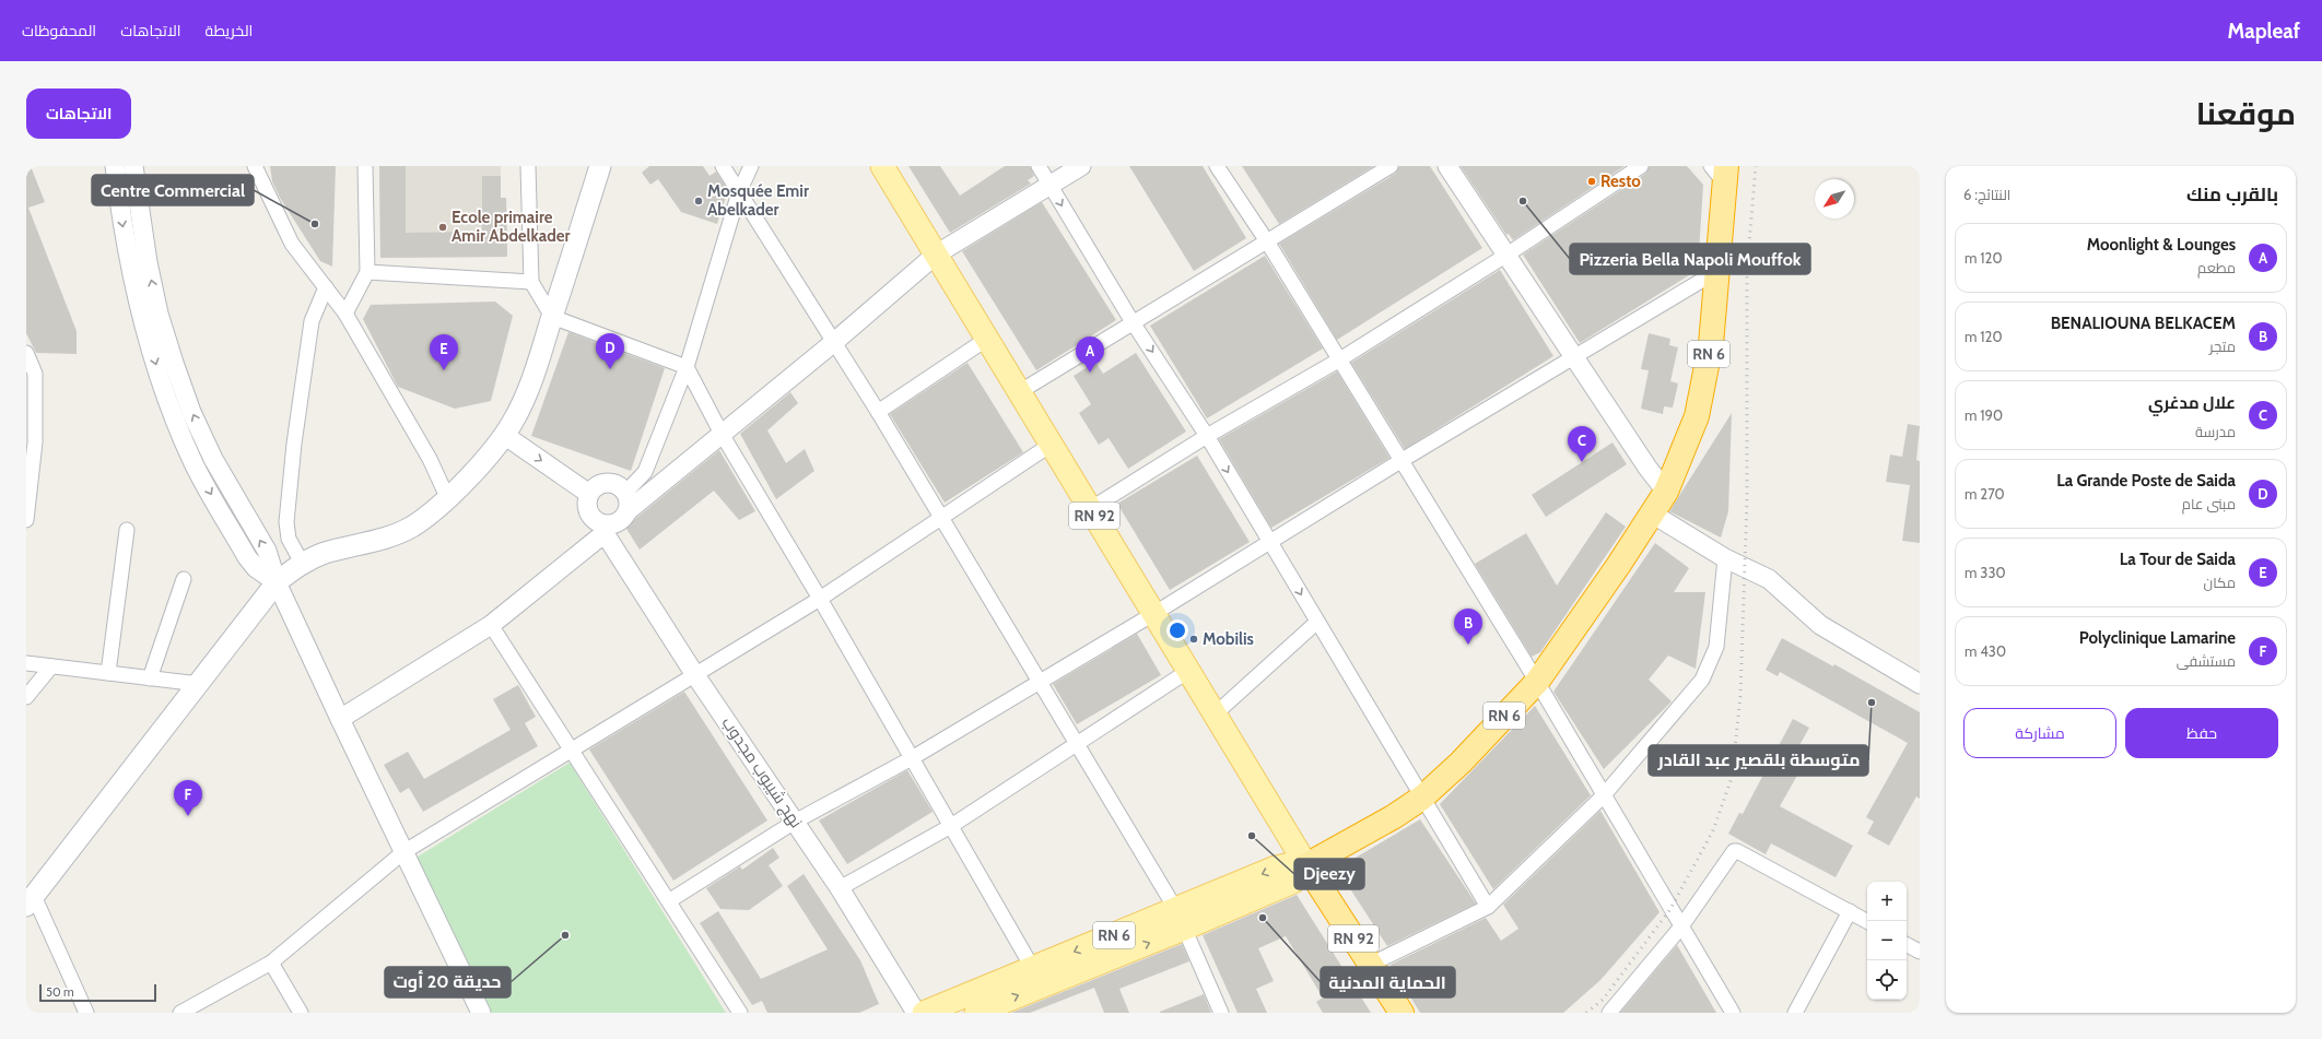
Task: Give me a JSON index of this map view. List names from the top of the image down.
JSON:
{
  "streets": {
    "highway": ["RN 6", "RN 92"],
    "street": ["نهج شيبوب مجدوب"]
  },
  "crossings": [
    ["RN 6", "RN 92"]
  ],
  "places": [
    "Resto",
    "Mosquée Emir Abelkader",
    "Pizzeria Bella Napoli Mouffok",
    "Centre Commercial",
    "Ecole primaire Amir Abdelkader",
    "Mobilis",
    "متوسطة بلقصير عبد القادر",
    "Djeezy",
    "الحماية المدنية",
    "حديقة 20 أوت"
  ],
  "scale_bar": "50 m",
  "north": "bottom left",
  "page": {
    "header": "Mapleaf",
    "nav": ["الخريطة", "الاتجاهات", "المحفوظات"],
    "title": "موقعنا",
    "buttons": [
      "الاتجاهات",
      ["حفظ", "مشاركة"]
    ],
    "heading": ["بالقرب منك", "النتائج: 6"],
    "list": [
      {
        "mark": "A",
        "name": "Moonlight & Lounges",
        "note": "مطعم",
        "value": "120 m"
      },
      {
        "mark": "B",
        "name": "BENALIOUNA BELKACEM",
        "note": "متجر",
        "value": "120 m"
      },
      {
        "mark": "C",
        "name": "علال مدغري",
        "note": "مدرسة",
        "value": "190 m"
      },
      {
        "mark": "D",
        "name": "La Grande Poste de Saida",
        "note": "مبنى عام",
        "value": "270 m"
      },
      {
        "mark": "E",
        "name": "La Tour de Saida",
        "note": "مكان",
        "value": "330 m"
      },
      {
        "mark": "F",
        "name": "Polyclinique Lamarine",
        "note": "مستشفى",
        "value": "430 m"
      }
    ],
    "pins": [
      "D",
      "E",
      "A",
      "C",
      "B",
      "F"
    ],
    "map_buttons": ["+", "−"],
    "scale": "50 m"
  }
}
